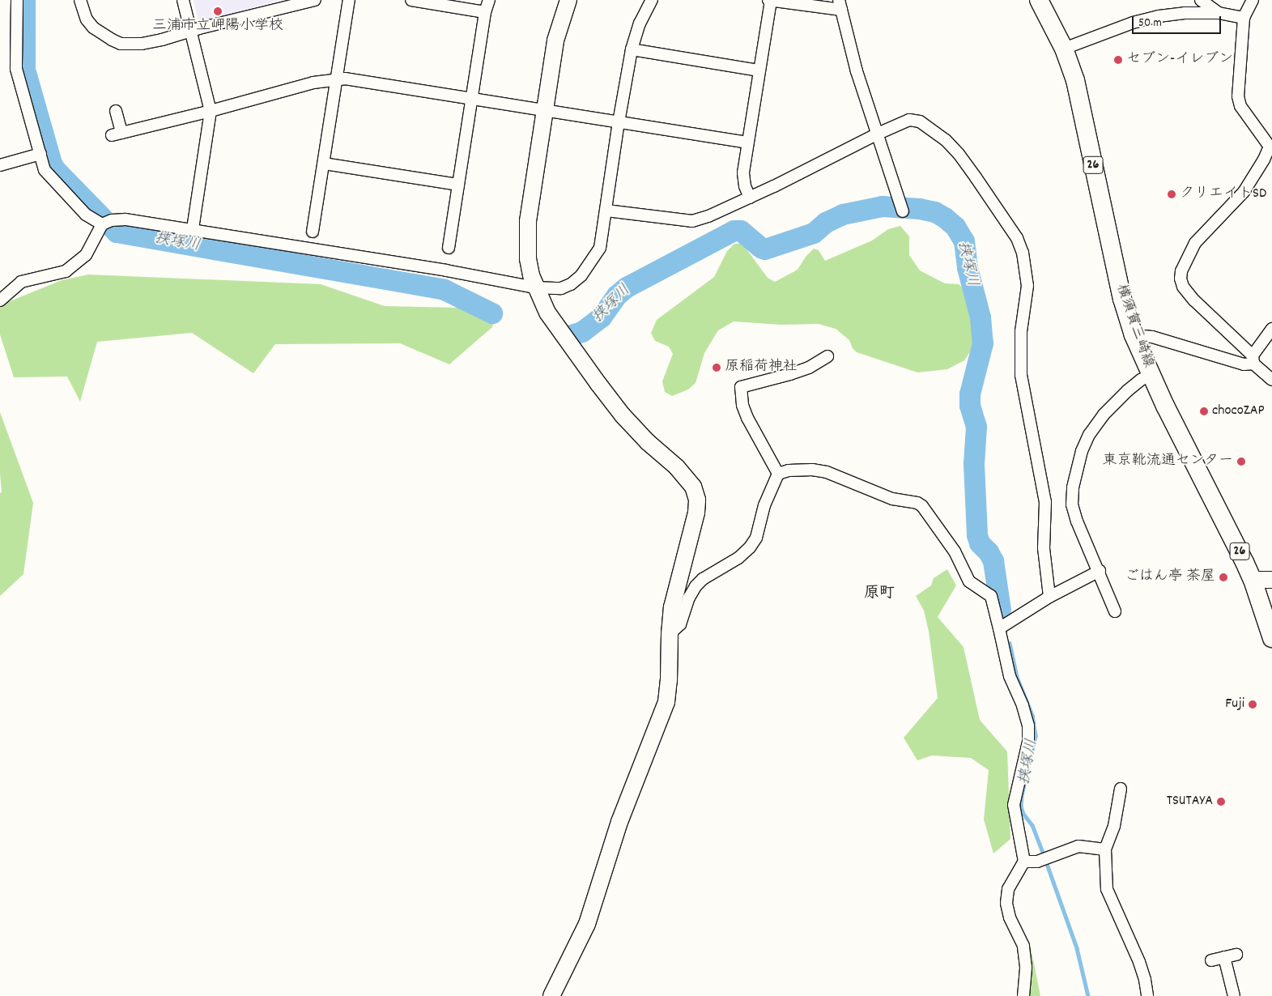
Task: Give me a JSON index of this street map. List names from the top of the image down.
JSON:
{
  "streets": {
    "main road": ["26", "横須賀三崎線"]
  },
  "districts": ["原町"],
  "water": ["挟塚川"],
  "places": [
    "三浦市立岬陽小学校",
    "セブン-イレブン",
    "クリエイトSD",
    "原稲荷神社",
    "chocoZAP",
    "東京靴流通センター",
    "ごはん亭 茶屋",
    "Fuji",
    "TSUTAYA"
  ],
  "scale_bar": "50 m"
}
